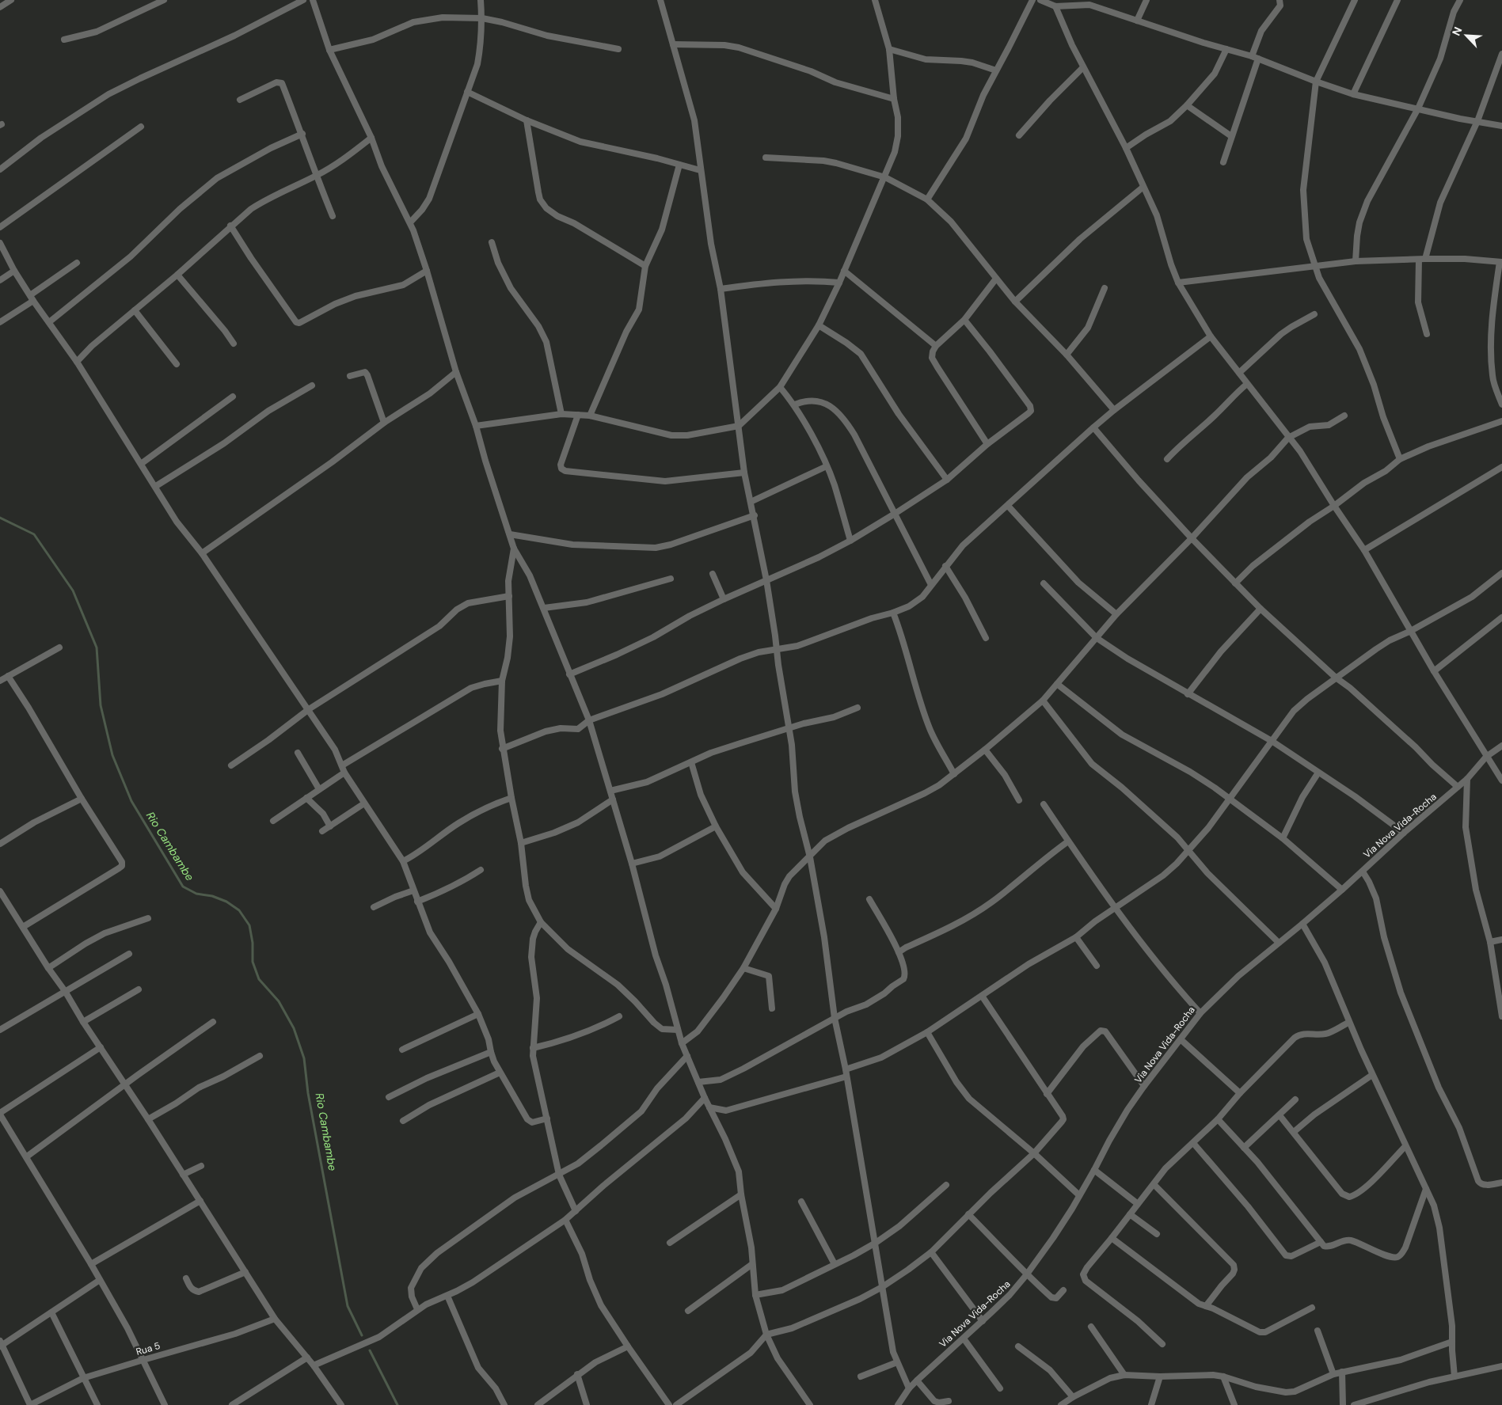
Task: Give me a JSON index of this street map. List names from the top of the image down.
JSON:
{
  "streets": {
    "street": ["Via Nova Vida-Rocha", "Rua 5"]
  },
  "water": ["Rio Cambambe"],
  "north": "top left"
}
